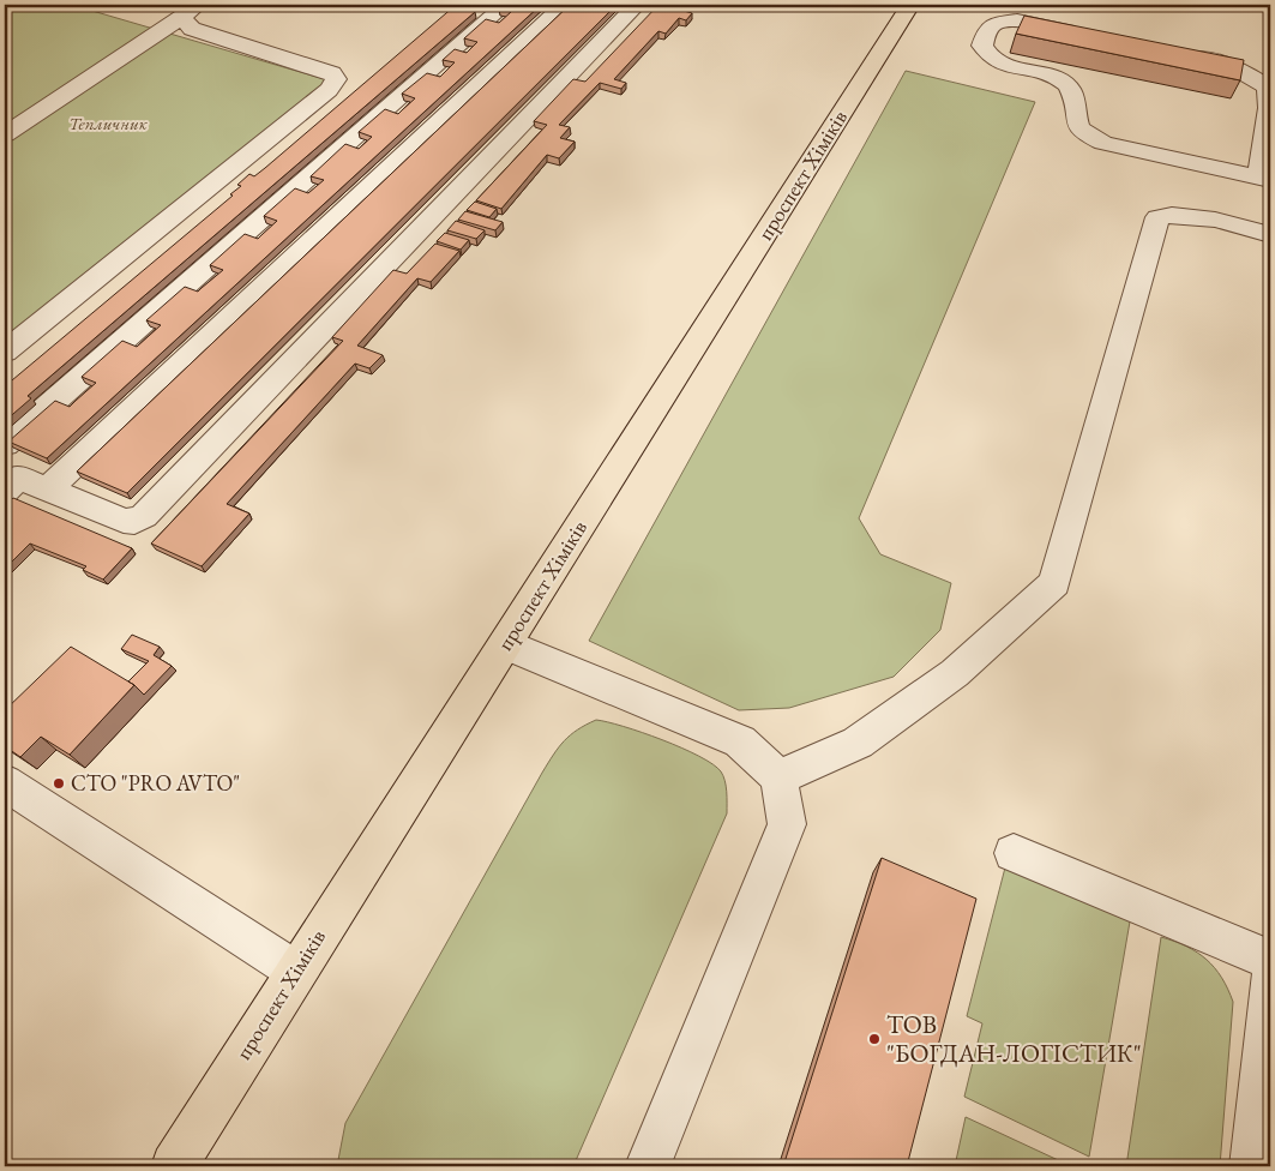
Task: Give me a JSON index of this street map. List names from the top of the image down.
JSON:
{
  "streets": {
    "main road": ["проспект Хіміків"]
  },
  "parks": ["Тепличник"],
  "places": ["СТО \"PRO AVTO\"", "ТОВ \"БОГДАН-ЛОГІСТИК\""]
}
